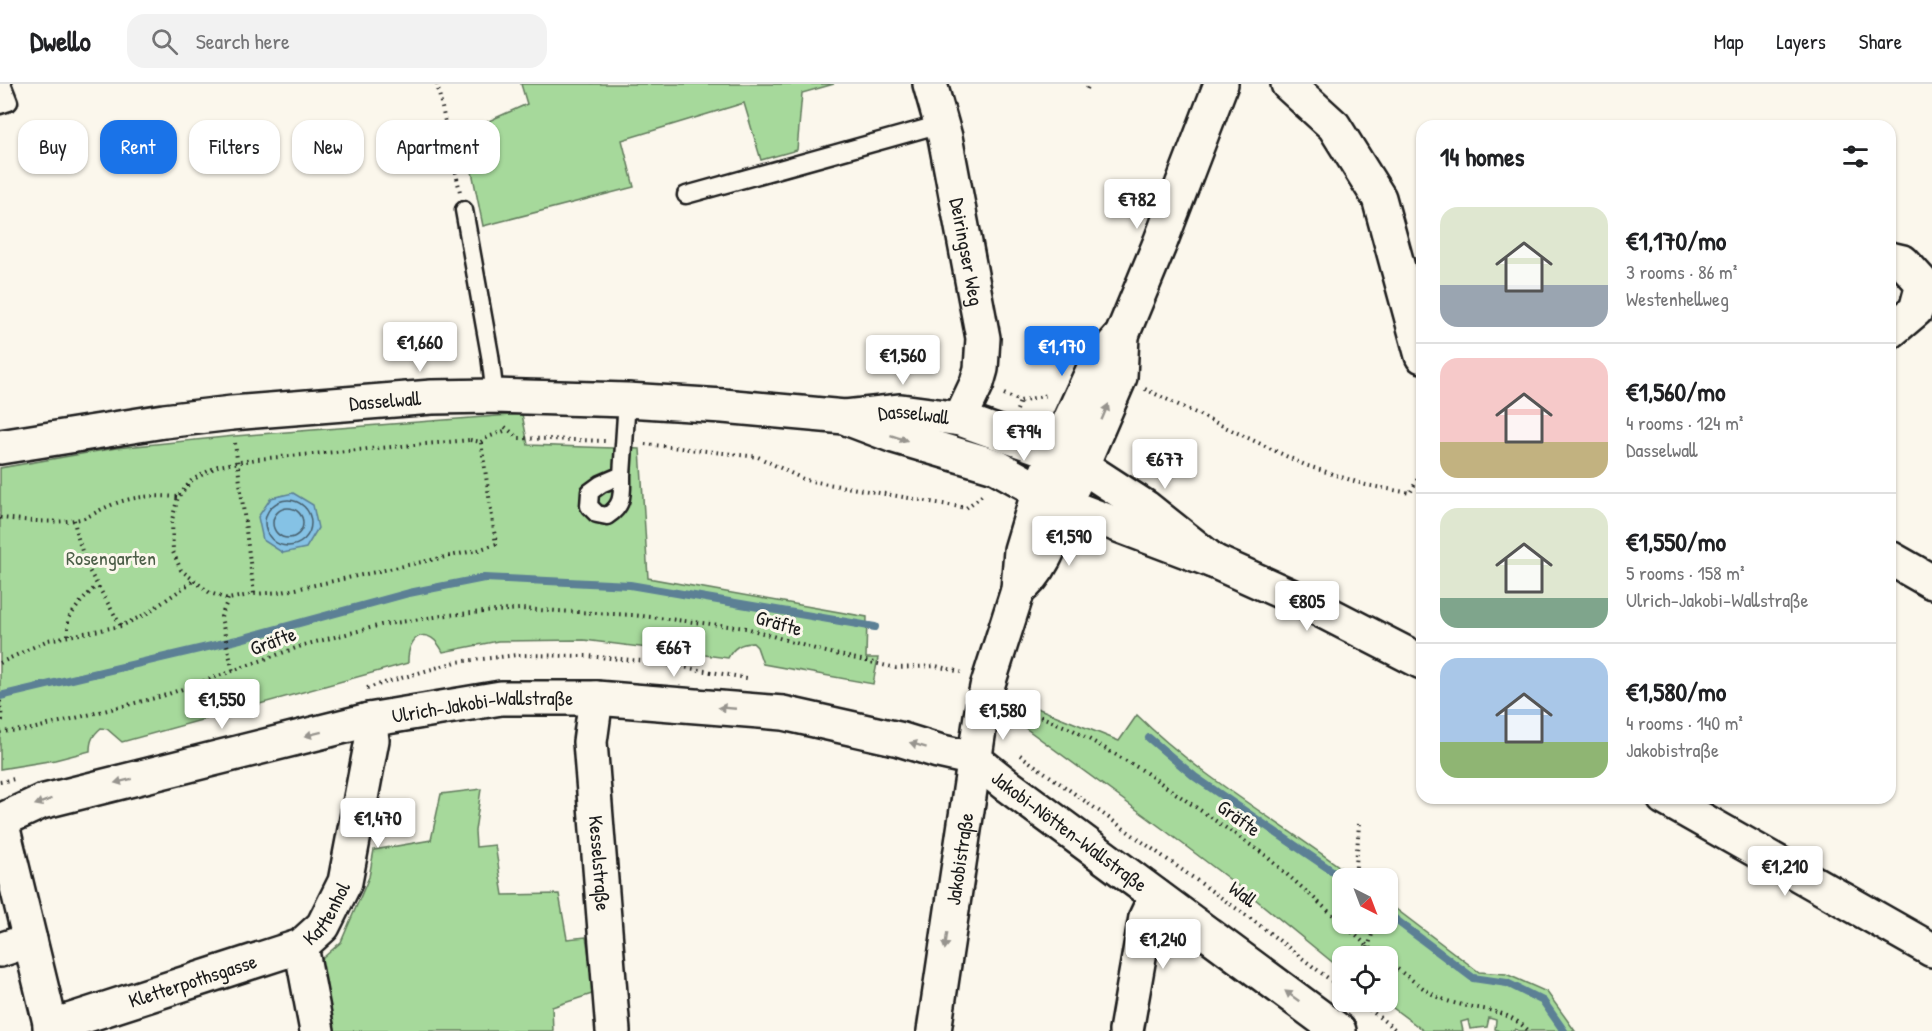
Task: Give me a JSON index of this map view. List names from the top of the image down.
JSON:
{
  "streets": {
    "street": [
      "Deiringser Weg",
      "Dasselwall",
      "Ulrich-Jakobi-Wallstraße",
      "Jakobi-Nötten-Wallstraße",
      "Jakobistraße",
      "Kesselstraße",
      "Kattenhol",
      "Kletterpothsgasse"
    ],
    "path": ["Gräfte", "Wall"]
  },
  "crossings": [
    ["Deiringser Weg", "Dasselwall"],
    ["Dasselwall", "Jakobistraße"],
    ["Gräfte", "Jakobistraße"],
    ["Ulrich-Jakobi-Wallstraße", "Jakobi-Nötten-Wallstraße"],
    ["Ulrich-Jakobi-Wallstraße", "Jakobistraße"],
    ["Ulrich-Jakobi-Wallstraße", "Kesselstraße"],
    ["Ulrich-Jakobi-Wallstraße", "Kattenhol"],
    ["Jakobi-Nötten-Wallstraße", "Jakobistraße"],
    ["Kattenhol", "Kletterpothsgasse"]
  ],
  "one_way": ["Ulrich-Jakobi-Wallstraße", "Jakobi-Nötten-Wallstraße"],
  "parks": ["Rosengarten"],
  "north": "bottom right",
  "page": {
    "header": "Dwello",
    "search": "Search here",
    "nav": ["Map", "Layers", "Share"],
    "chip": [
      "Buy",
      "Rent",
      "Filters",
      "New",
      "Apartment"
    ],
    "heading": "14 homes",
    "price": [
      "€782",
      "€1,660",
      "€1,170",
      "€1,560",
      "€794",
      "€677",
      "€1,590",
      "€805",
      "€667",
      "€1,550",
      "€1,580",
      "€1,470",
      "€1,210",
      "€1,240"
    ],
    "list": [
      {
        "name": "€1,170/mo",
        "note": "3 rooms · 86 m² · Westenhellweg"
      },
      {
        "name": "€1,560/mo",
        "note": "4 rooms · 124 m² · Dasselwall"
      },
      {
        "name": "€1,550/mo",
        "note": "5 rooms · 158 m² · Ulrich-Jakobi-Wallstraße"
      },
      {
        "name": "€1,580/mo",
        "note": "4 rooms · 140 m² · Jakobistraße"
      }
    ]
  }
}
